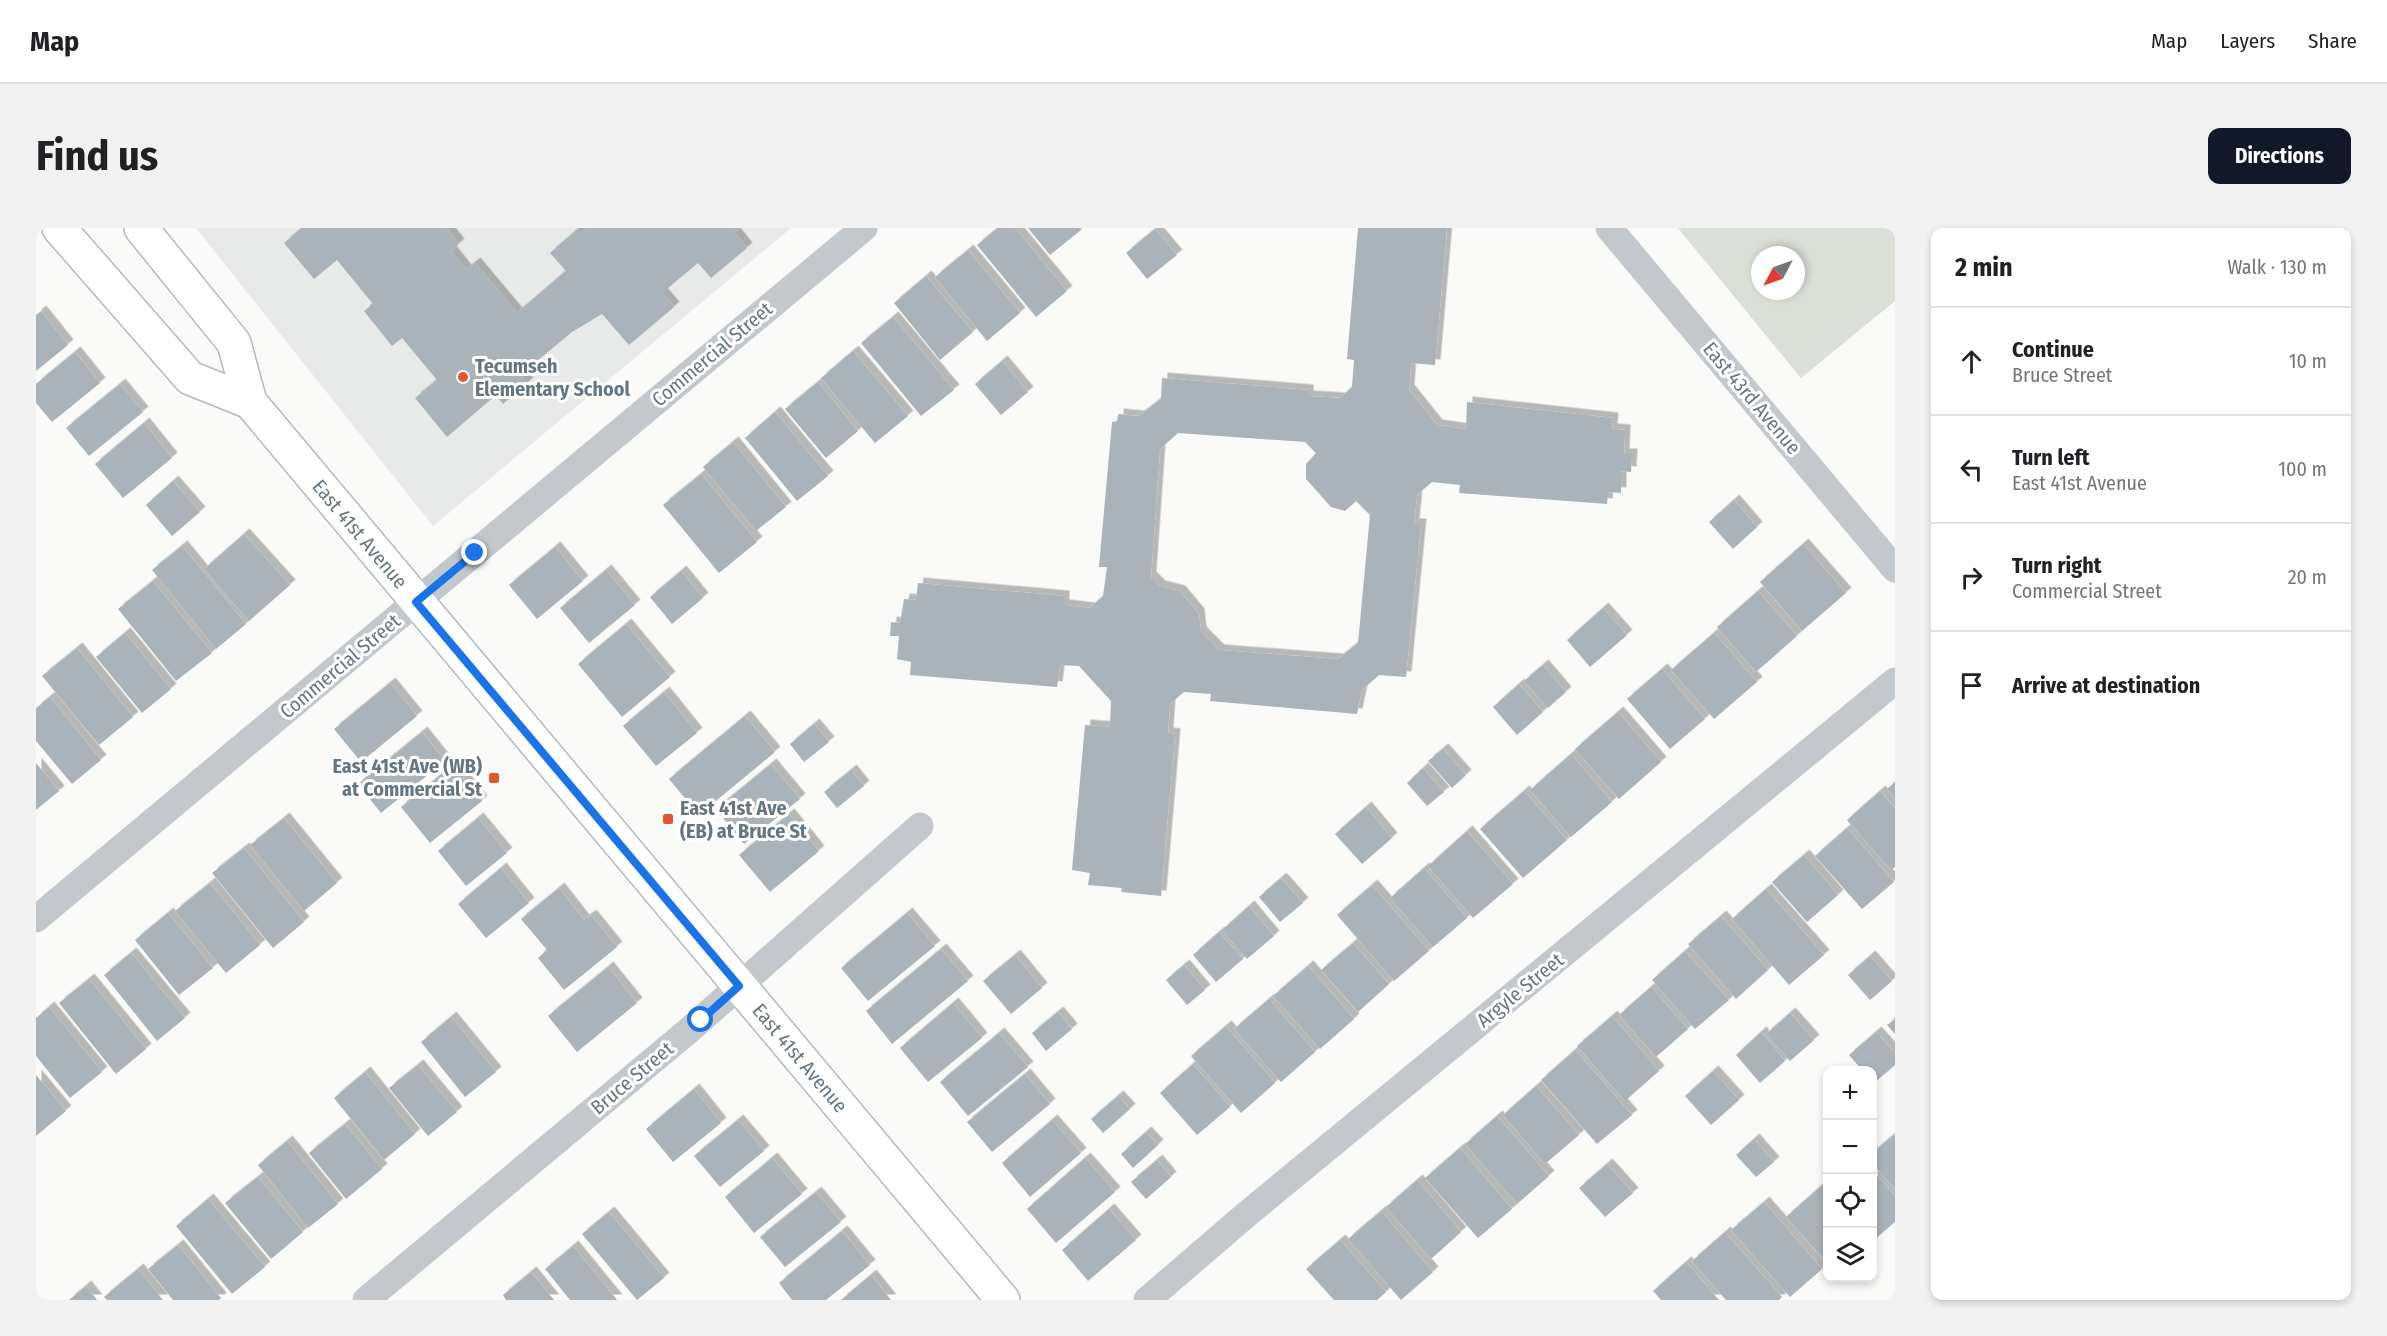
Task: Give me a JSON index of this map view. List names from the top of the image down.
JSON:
{
  "streets": {
    "main road": ["East 41st Avenue"],
    "street": [
      "Commercial Street",
      "East 43rd Avenue",
      "Argyle Street",
      "Bruce Street"
    ]
  },
  "crossings": [
    ["Commercial Street", "East 41st Avenue"],
    ["East 41st Avenue", "Bruce Street"]
  ],
  "places": {
    "other": ["Tecumseh Elementary School"],
    "transit": ["East 41st Ave (WB) at Commercial St", "East 41st Ave (EB) at Bruce St"]
  },
  "north": "bottom left",
  "page": {
    "header": "Map",
    "nav": ["Map", "Layers", "Share"],
    "buttons": "Directions",
    "title": "Find us",
    "heading": ["2 min", "Walk · 130 m"],
    "list": [
      ["Continue", "Bruce Street", "10 m"],
      ["Turn left", "East 41st Avenue", "100 m"],
      ["Turn right", "Commercial Street", "20 m"],
      "Arrive at destination"
    ],
    "map_buttons": ["+", "−"]
  }
}
